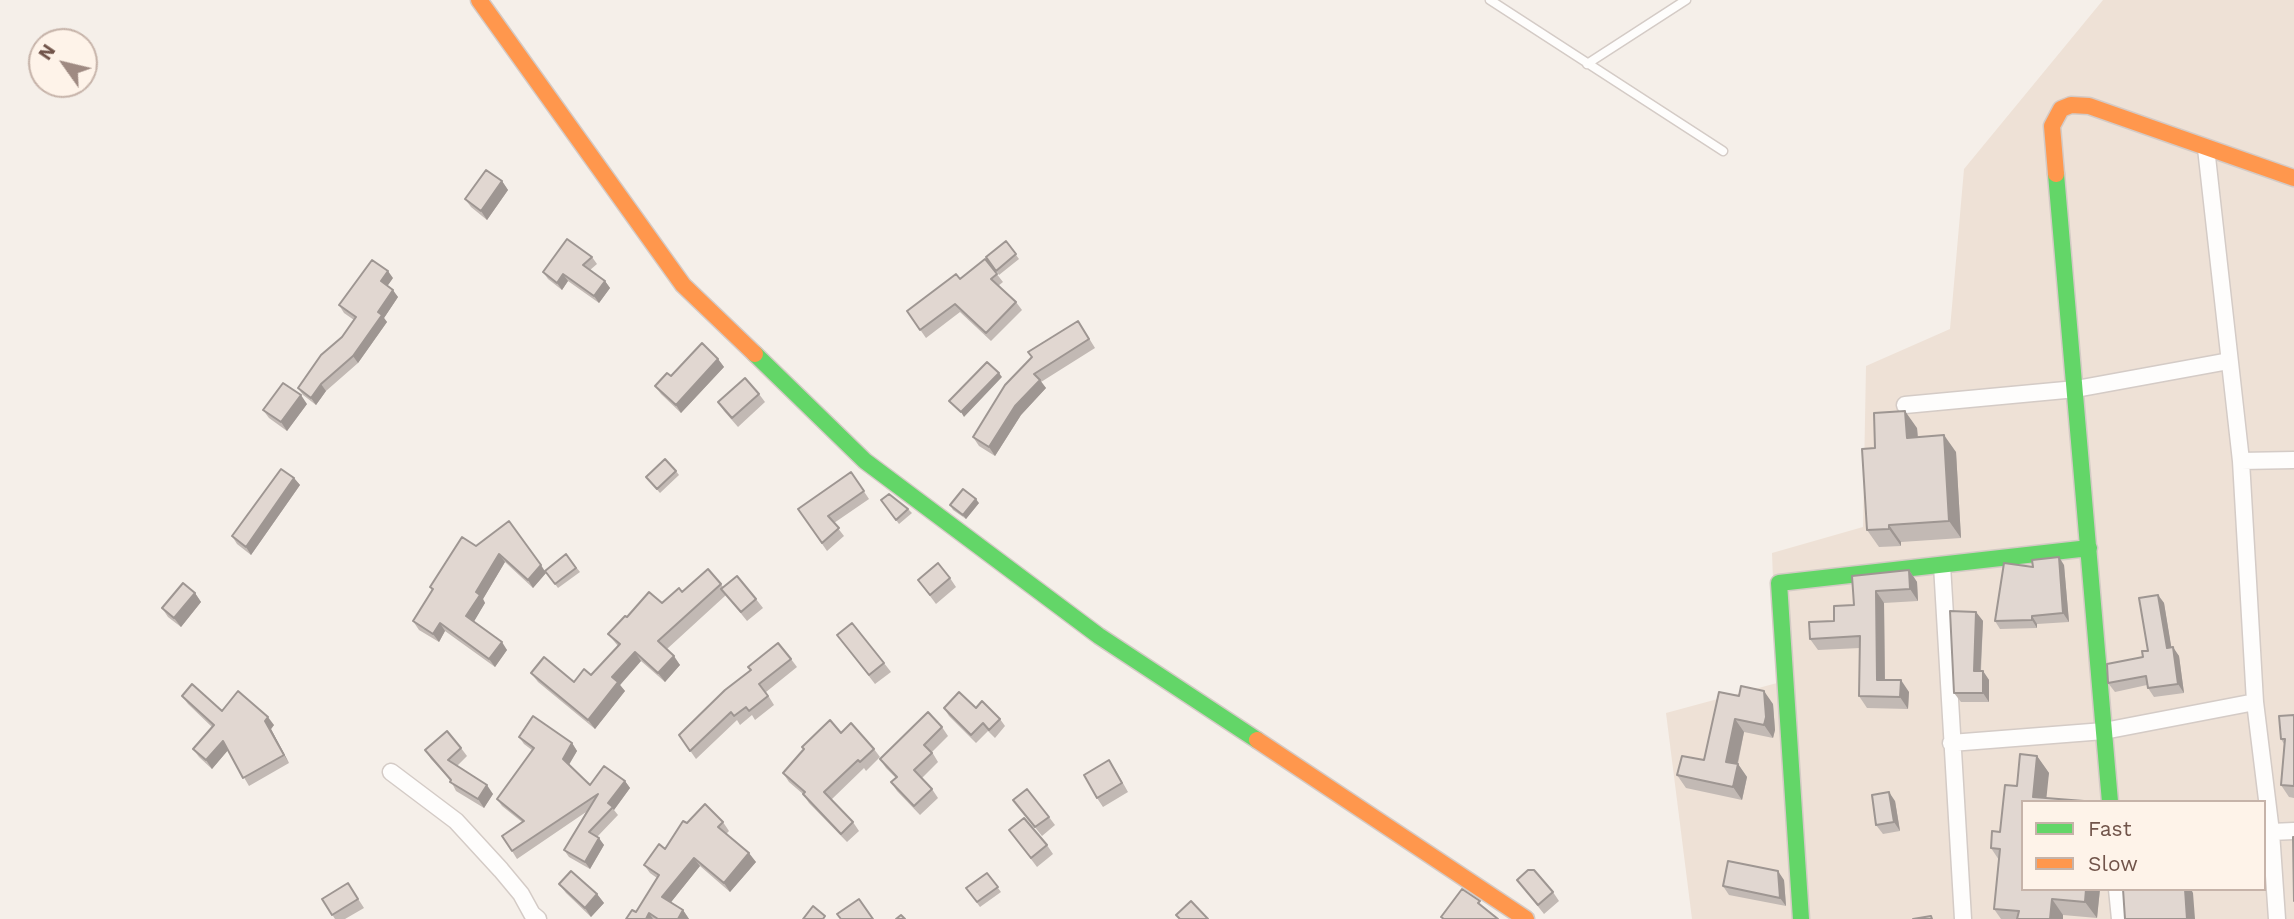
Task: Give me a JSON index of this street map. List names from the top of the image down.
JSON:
{
  "legend": ["Fast", "Slow"],
  "north": "top left"
}
